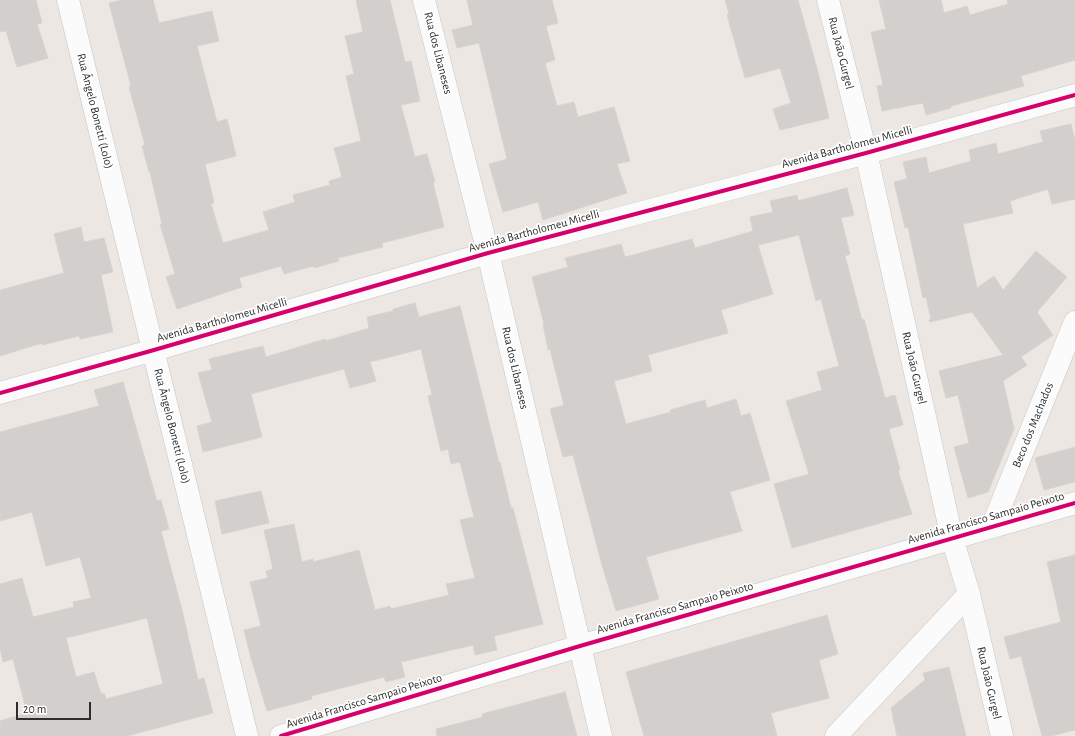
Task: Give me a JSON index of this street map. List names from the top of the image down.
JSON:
{
  "streets": {
    "street": [
      "Rua dos Libaneses",
      "Rua João Gurgel",
      "Rua Ângelo Bonetti (Lolo)",
      "Avenida Bartholomeu Micelli",
      "Beco dos Machados",
      "Avenida Francisco Sampaio Peixoto"
    ]
  },
  "crossings": [
    ["Rua dos Libaneses", "Avenida Bartholomeu Micelli"],
    ["Rua dos Libaneses", "Avenida Francisco Sampaio Peixoto"],
    ["Rua João Gurgel", "Avenida Bartholomeu Micelli"],
    ["Rua João Gurgel", "Avenida Francisco Sampaio Peixoto"],
    ["Rua Ângelo Bonetti (Lolo)", "Avenida Bartholomeu Micelli"],
    ["Beco dos Machados", "Avenida Francisco Sampaio Peixoto"]
  ],
  "scale_bar": "20 m"
}
